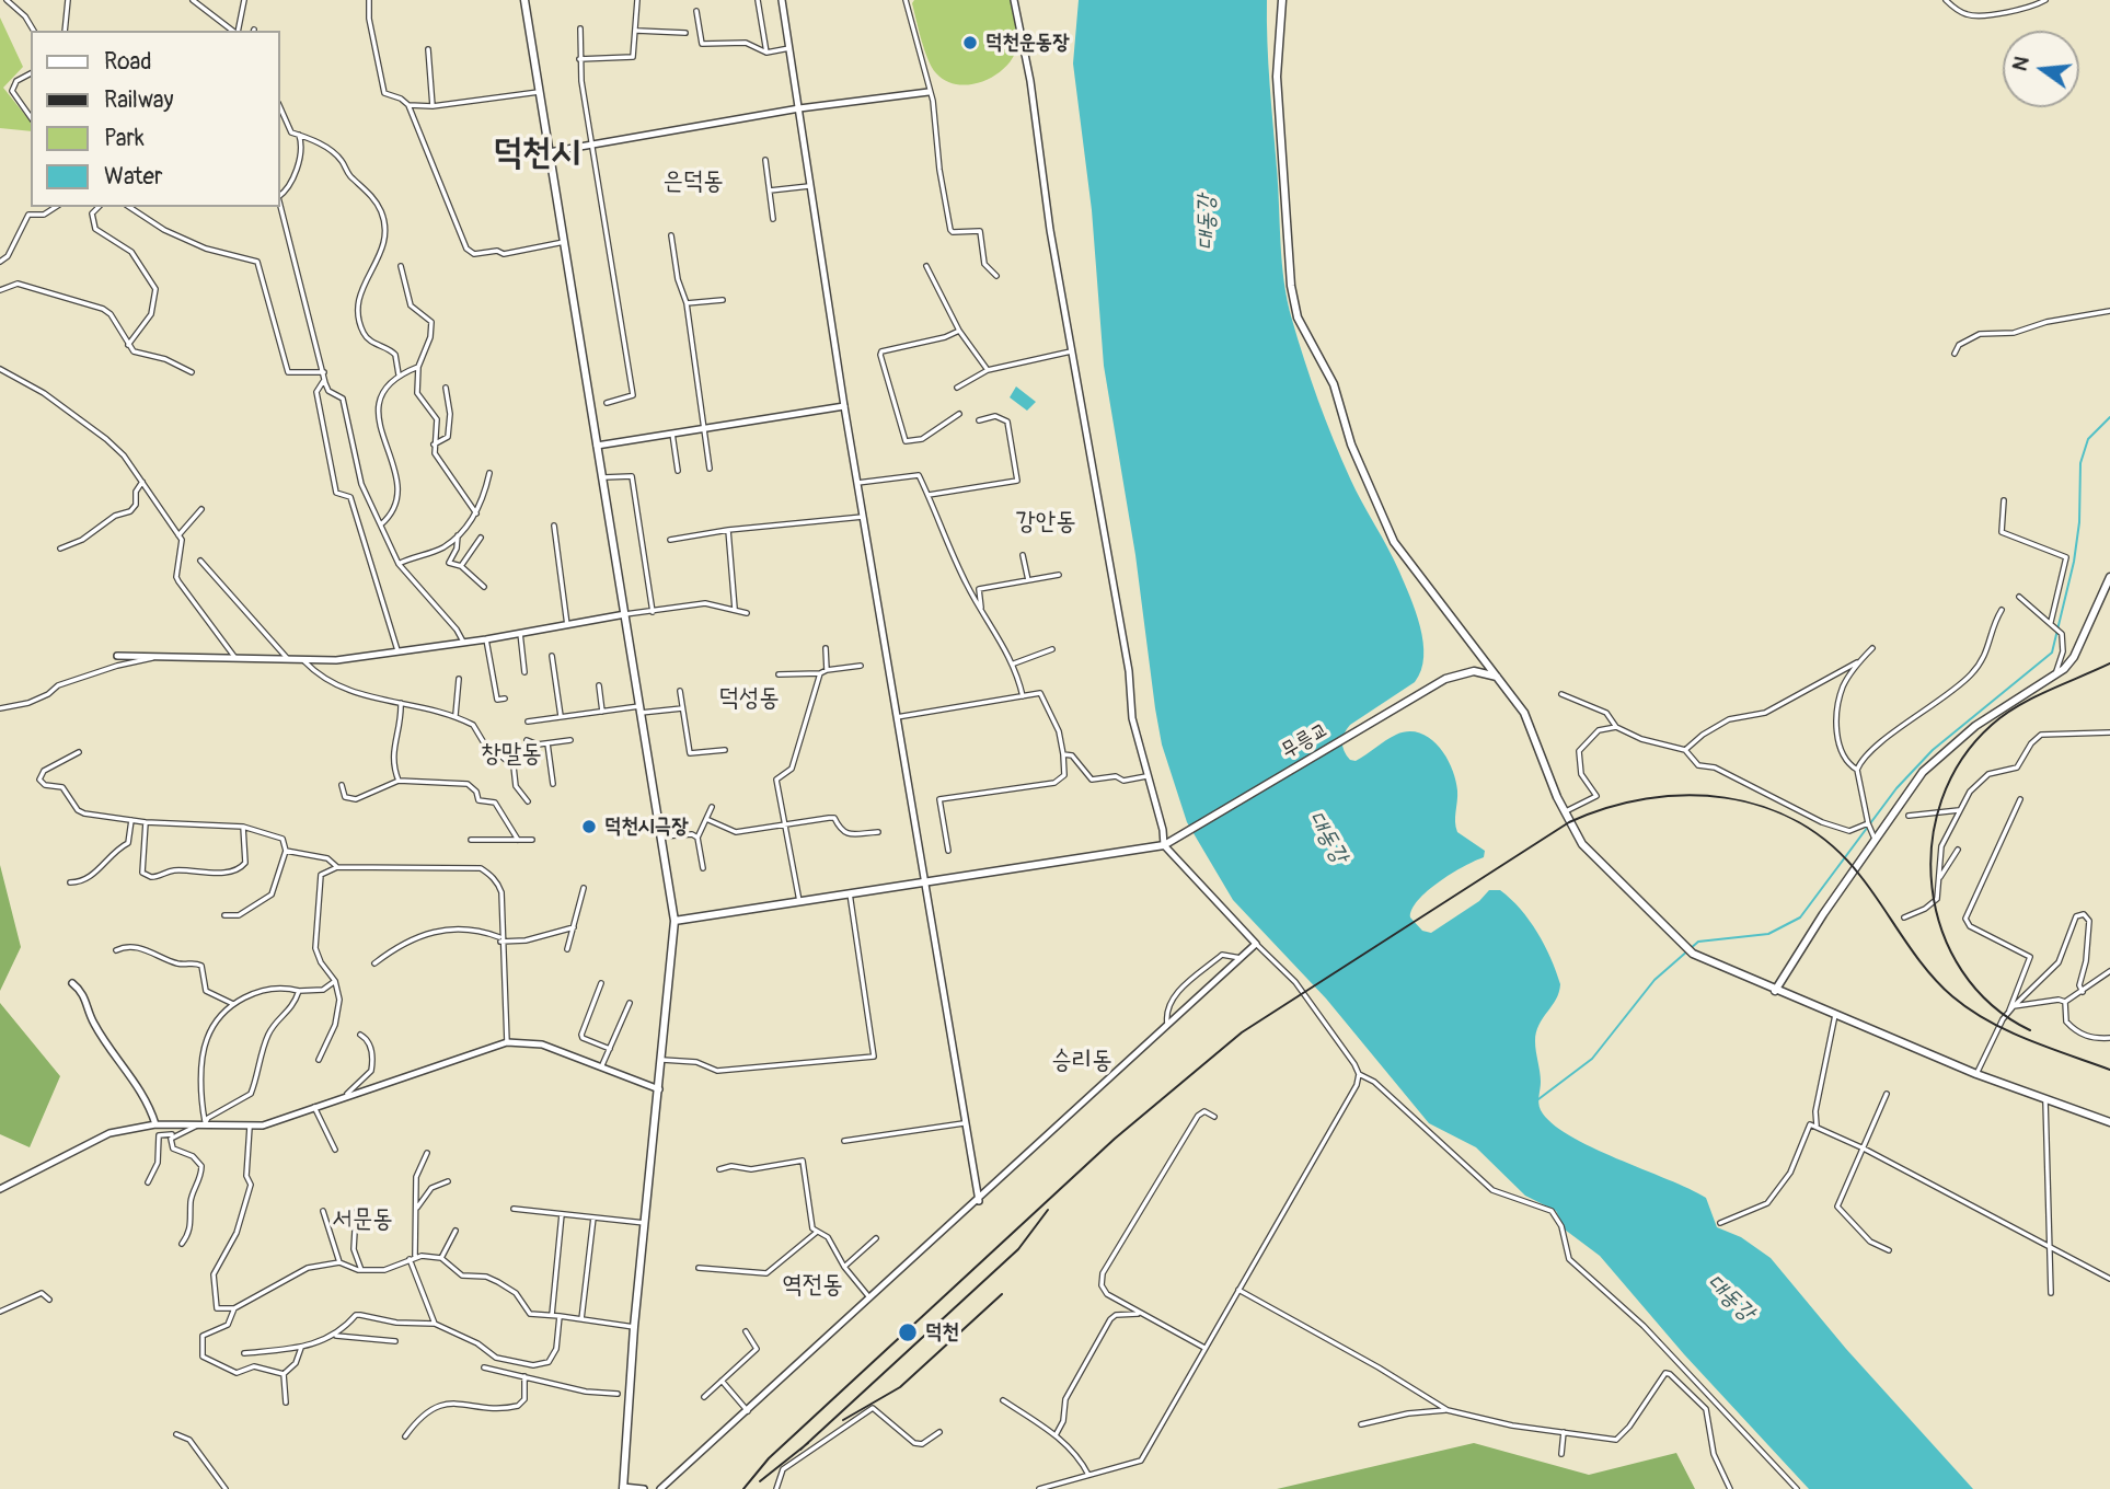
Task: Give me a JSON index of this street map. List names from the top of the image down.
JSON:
{
  "streets": {
    "main road": ["무릉교"]
  },
  "districts": [
    "덕천시",
    "은덕동",
    "강안동",
    "덕성동",
    "창말동",
    "승리동",
    "서문동",
    "역전동"
  ],
  "water": ["대동강"],
  "places": ["덕천운동장", "덕천시극장", "덕천"],
  "legend": [
    "Road",
    "Railway",
    "Park",
    "Water"
  ],
  "north": "left"
}
